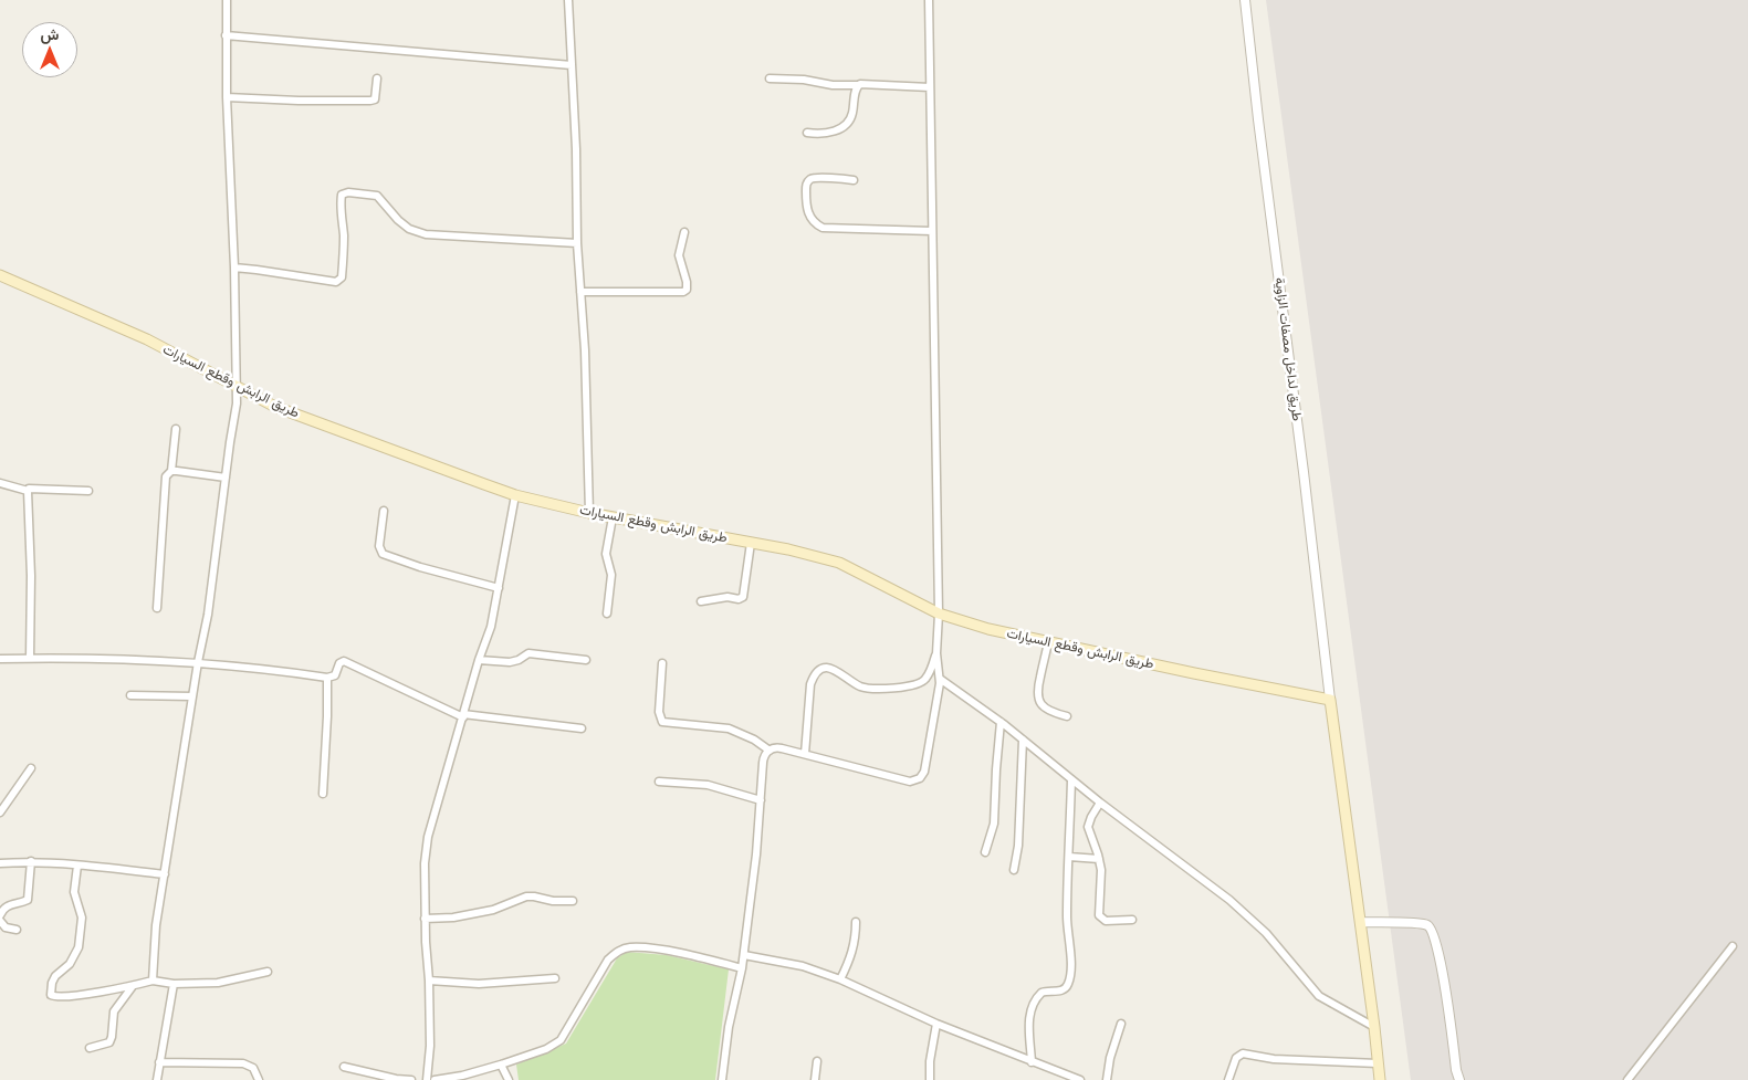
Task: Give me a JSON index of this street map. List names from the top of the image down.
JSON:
{
  "streets": {
    "main road": ["طريق الرابش وقطع السيارات"],
    "street": ["طريق لداخل مصفات الزاوية"]
  },
  "crossings": [
    ["طريق لداخل مصفات الزاوية", "طريق الرابش وقطع السيارات"]
  ],
  "north": "top"
}
